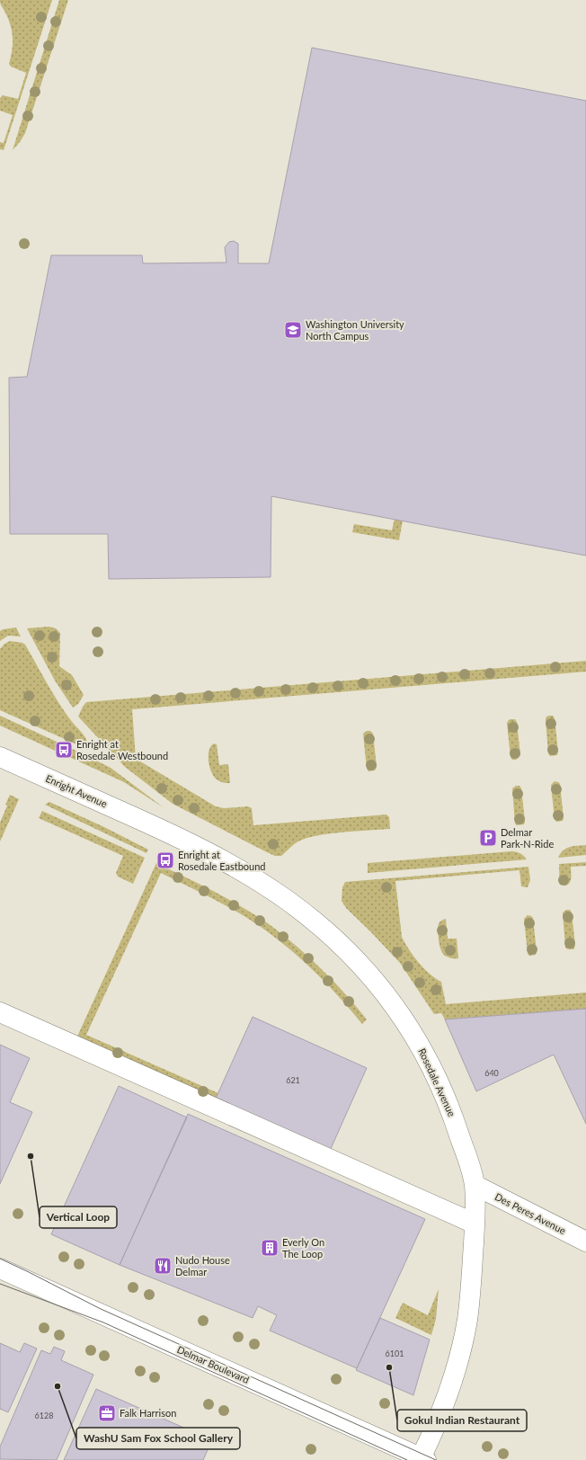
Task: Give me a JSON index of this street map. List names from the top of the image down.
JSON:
{
  "streets": {
    "street": [
      "Enright Avenue",
      "Rosedale Avenue",
      "Des Peres Avenue",
      "Delmar Boulevard"
    ]
  },
  "crossings": [
    ["Enright Avenue", "Rosedale Avenue"],
    ["Rosedale Avenue", "Des Peres Avenue"],
    ["Rosedale Avenue", "Delmar Boulevard"]
  ],
  "places": {
    "school or university": ["Washington University North Campus"],
    "bus stop": ["Enright at Rosedale Westbound", "Enright at Rosedale Eastbound"],
    "parking": ["Delmar Park-N-Ride"],
    "other": ["Vertical Loop", "Gokul Indian Restaurant", "WashU Sam Fox School Gallery"],
    "building": ["Everly On The Loop"],
    "restaurant": ["Nudo House Delmar"],
    "office": ["Falk Harrison"]
  },
  "house_numbers": [
    "640",
    "621",
    "6101",
    "6128"
  ]
}
